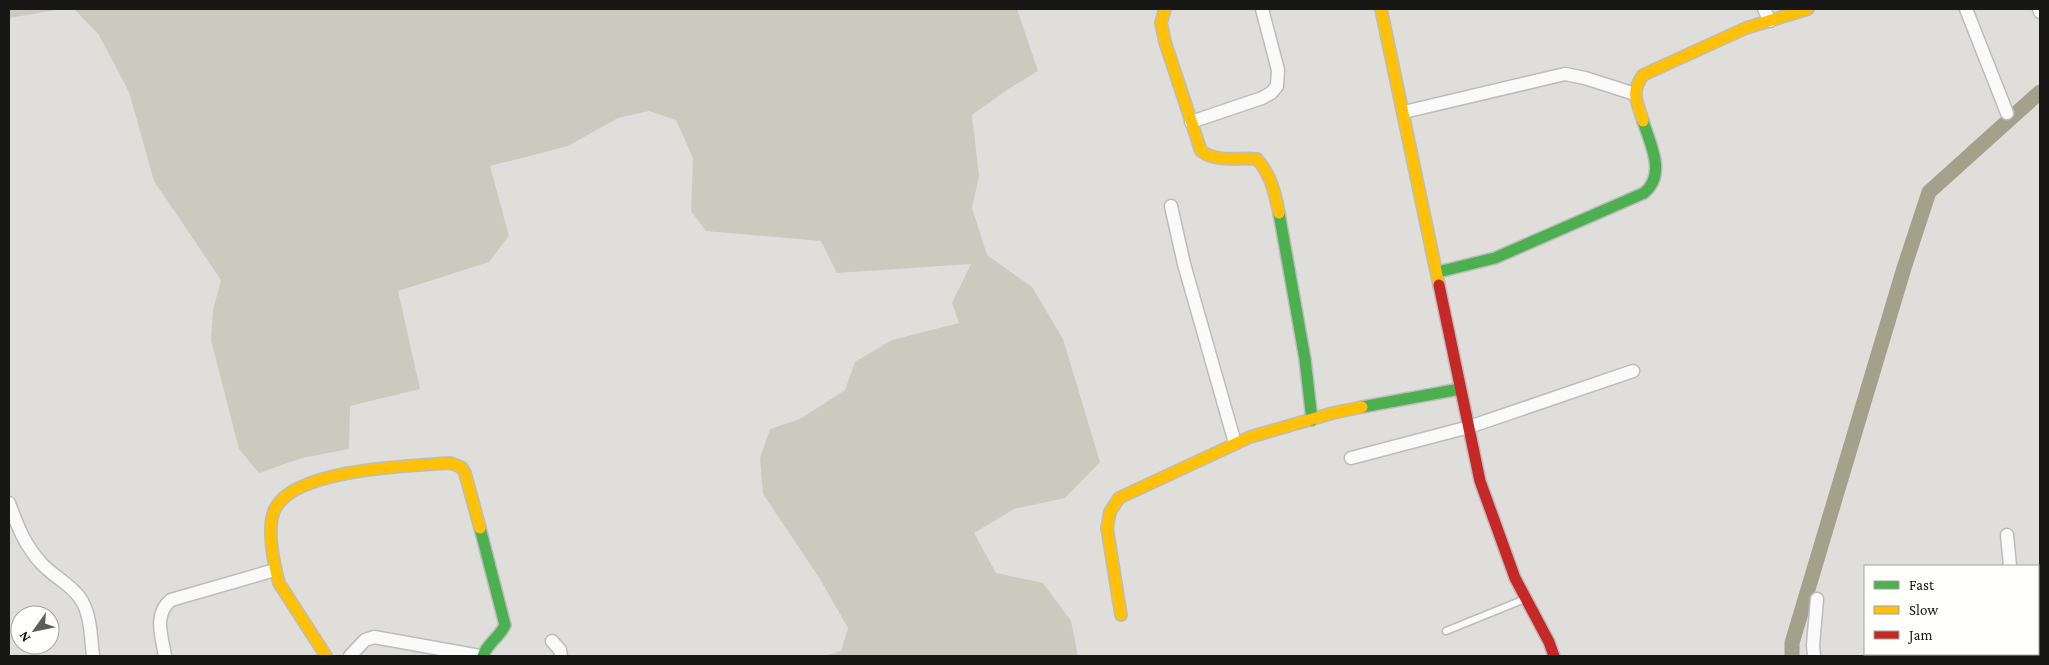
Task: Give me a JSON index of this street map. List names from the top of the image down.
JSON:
{
  "legend": ["Fast", "Slow", "Jam"],
  "north": "bottom left"
}
